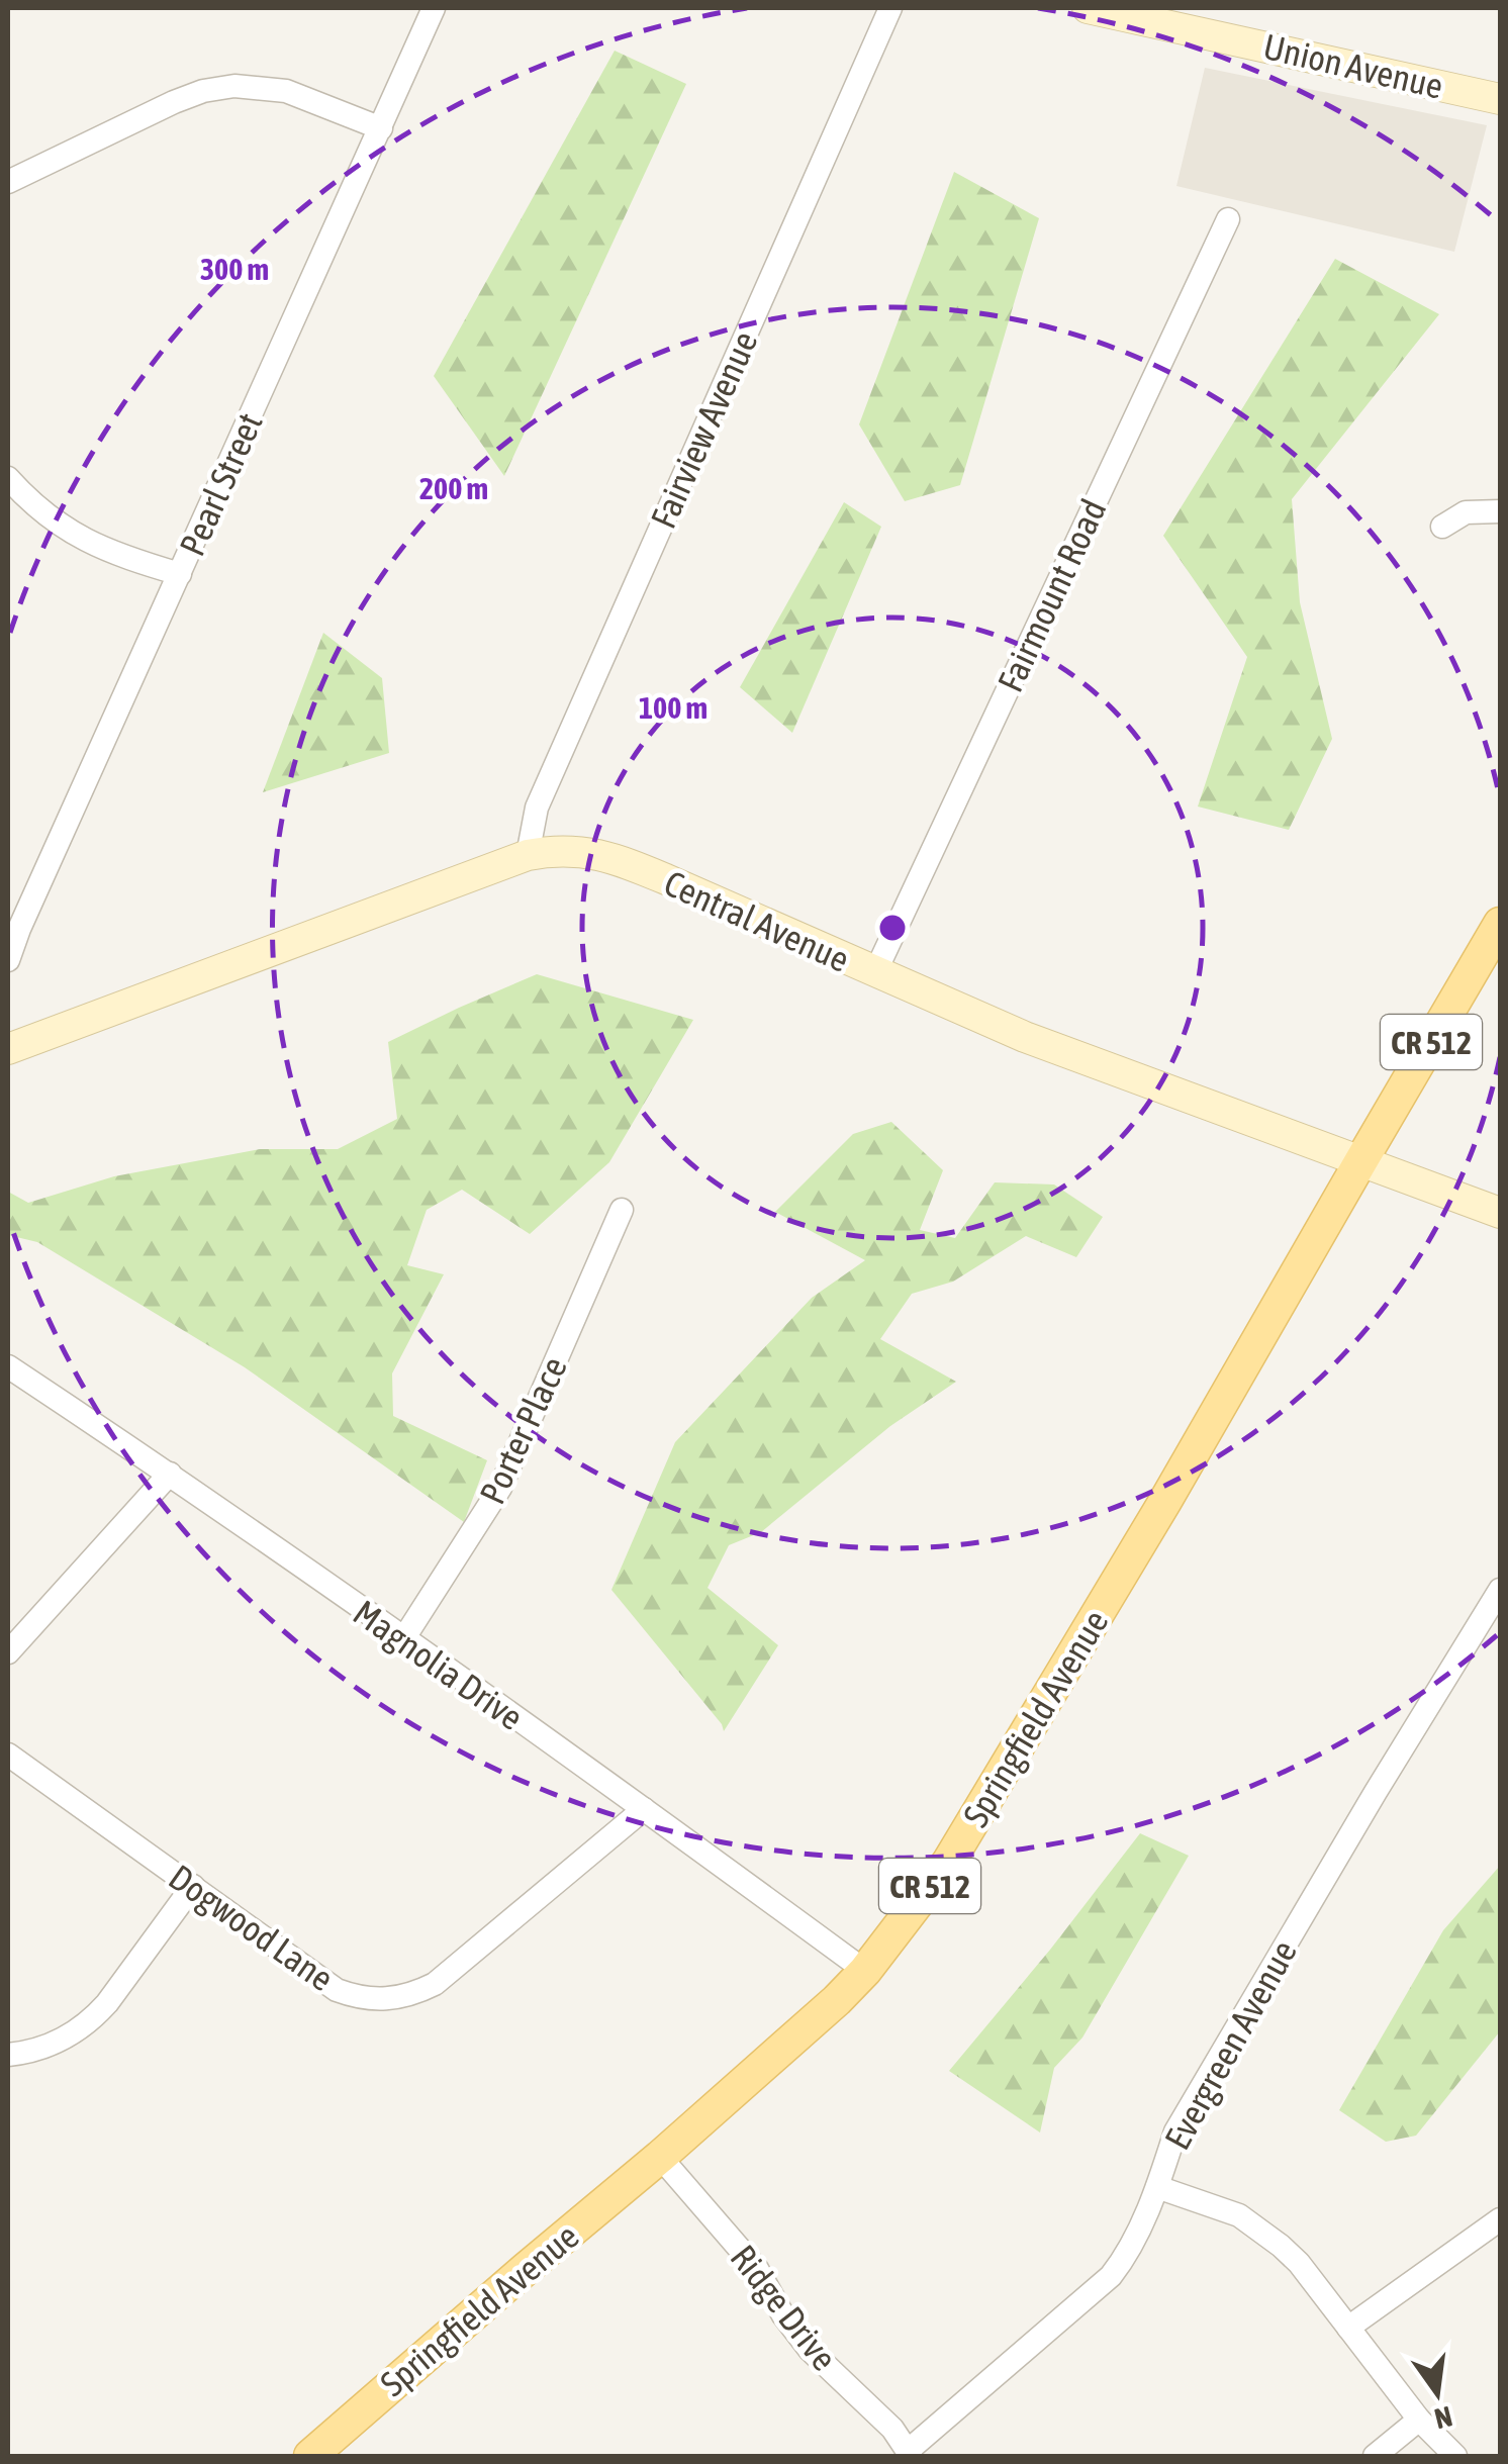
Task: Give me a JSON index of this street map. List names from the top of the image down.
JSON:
{
  "streets": {
    "main road": ["CR 512", "Springfield Avenue"],
    "street": [
      "Union Avenue",
      "Fairview Avenue",
      "Pearl Street",
      "Fairmount Road",
      "Central Avenue",
      "Porter Place",
      "Magnolia Drive",
      "Dogwood Lane",
      "Evergreen Avenue",
      "Ridge Drive"
    ]
  },
  "crossings": [
    ["Fairview Avenue", "Central Avenue"],
    ["Fairmount Road", "Central Avenue"],
    ["Central Avenue", "Springfield Avenue"],
    ["Porter Place", "Magnolia Drive"],
    ["Magnolia Drive", "Springfield Avenue"],
    ["Magnolia Drive", "Dogwood Lane"],
    ["Springfield Avenue", "Ridge Drive"],
    ["Evergreen Avenue", "Ridge Drive"]
  ],
  "north": "bottom",
  "rings": ["300 m", "200 m", "100 m"]
}
